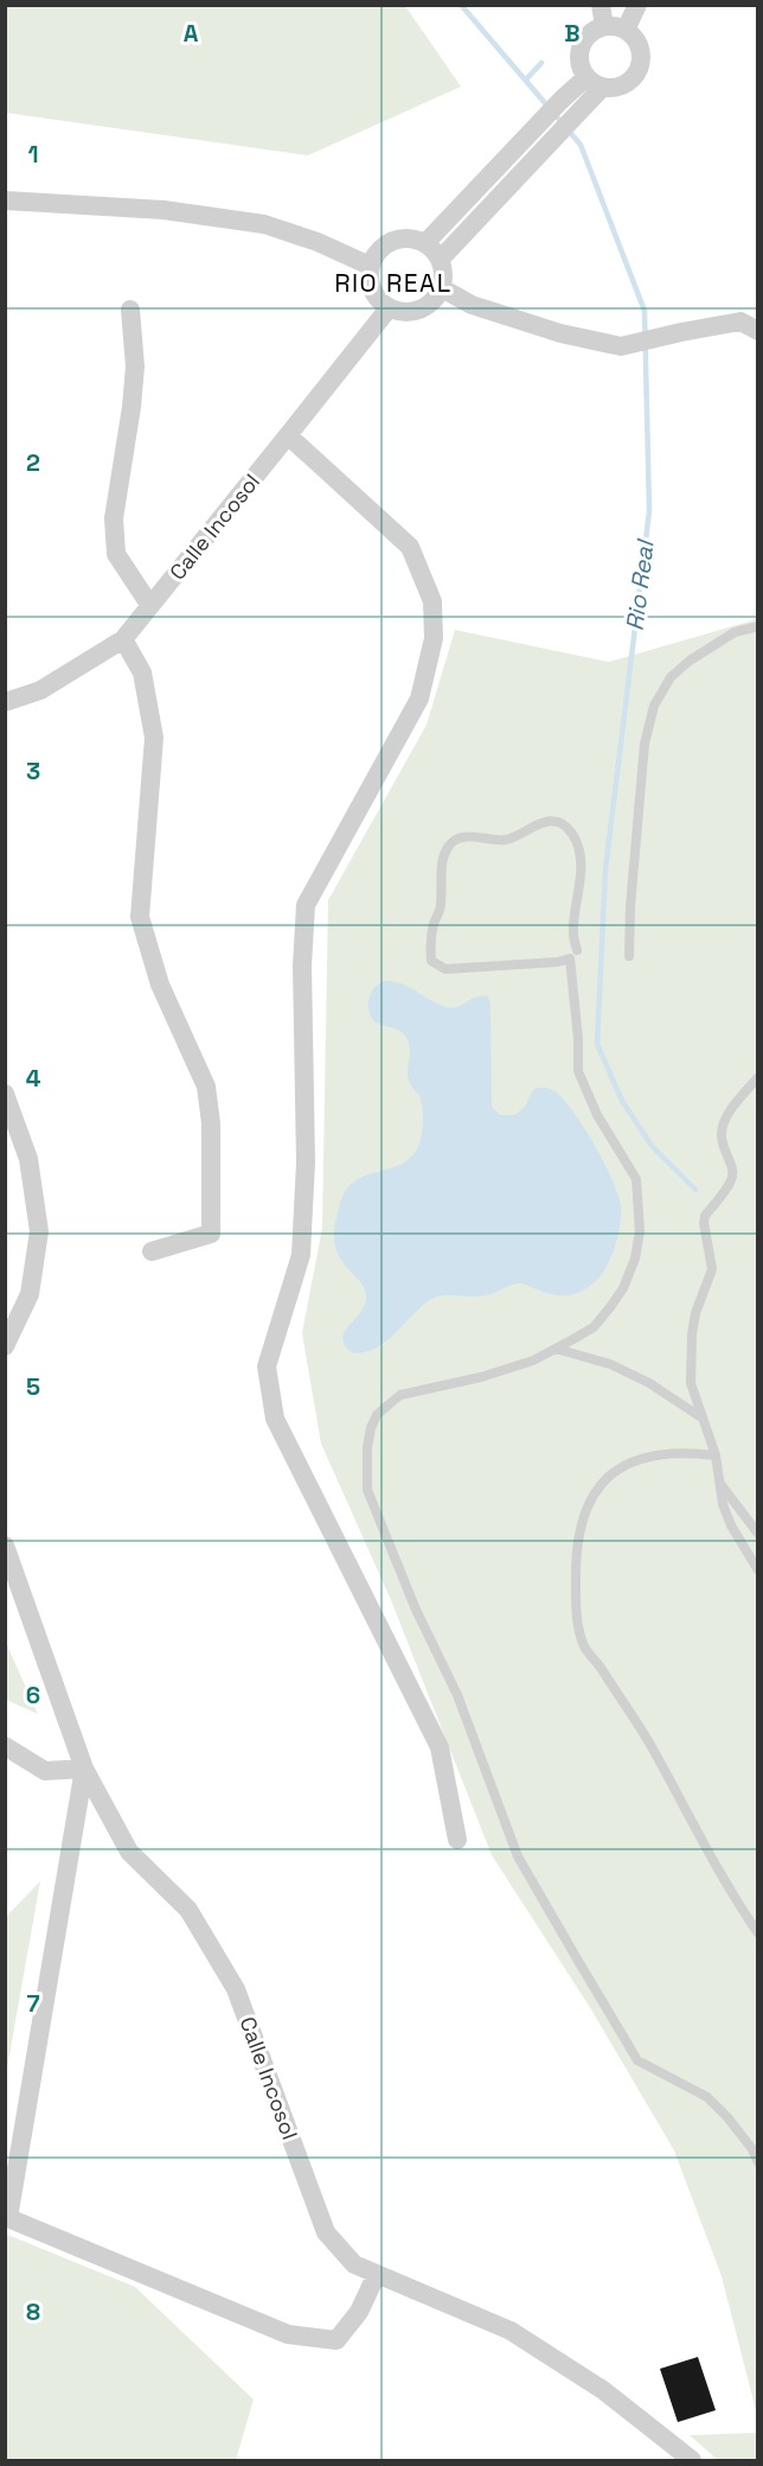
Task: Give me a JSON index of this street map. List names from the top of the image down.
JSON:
{
  "streets": {
    "street": ["Calle Incosol"]
  },
  "districts": ["RIO REAL"],
  "water": ["Rio Real"],
  "grid": {
    "columns": ["A", "B"],
    "rows": [
      "1",
      "2",
      "3",
      "4",
      "5",
      "6",
      "7",
      "8"
    ]
  }
}
